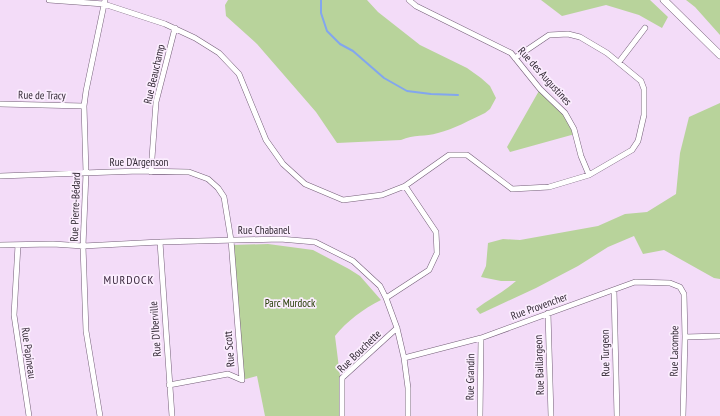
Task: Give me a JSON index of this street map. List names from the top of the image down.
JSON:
{
  "streets": {
    "street": [
      "Rue Beauchamp",
      "Rue des Augustines",
      "Rue de Tracy",
      "Rue D'Argenson",
      "Rue Pierre-Bédard",
      "Rue Chabanel",
      "Rue Provencher",
      "Rue D'Iberville",
      "Rue Scott",
      "Rue Bouchette",
      "Rue Lacombe",
      "Rue Papineau",
      "Rue Turgeon",
      "Rue Baillargeon",
      "Rue Grandin"
    ]
  },
  "crossings": [
    ["Rue Beauchamp", "Rue D'Argenson"],
    ["Rue de Tracy", "Rue Pierre-Bédard"],
    ["Rue D'Argenson", "Rue Pierre-Bédard"],
    ["Rue D'Argenson", "Rue Chabanel"],
    ["Rue D'Argenson", "Rue Scott"],
    ["Rue Pierre-Bédard", "Rue Chabanel"],
    ["Rue Chabanel", "Rue Provencher"],
    ["Rue Chabanel", "Rue D'Iberville"],
    ["Rue Chabanel", "Rue Scott"],
    ["Rue Chabanel", "Rue Bouchette"],
    ["Rue Chabanel", "Rue Papineau"],
    ["Rue Provencher", "Rue Lacombe"],
    ["Rue Provencher", "Rue Turgeon"],
    ["Rue Provencher", "Rue Baillargeon"],
    ["Rue Provencher", "Rue Grandin"],
    ["Rue D'Iberville", "Rue Scott"]
  ],
  "districts": ["MURDOCK"],
  "parks": ["Parc Murdock"]
}
